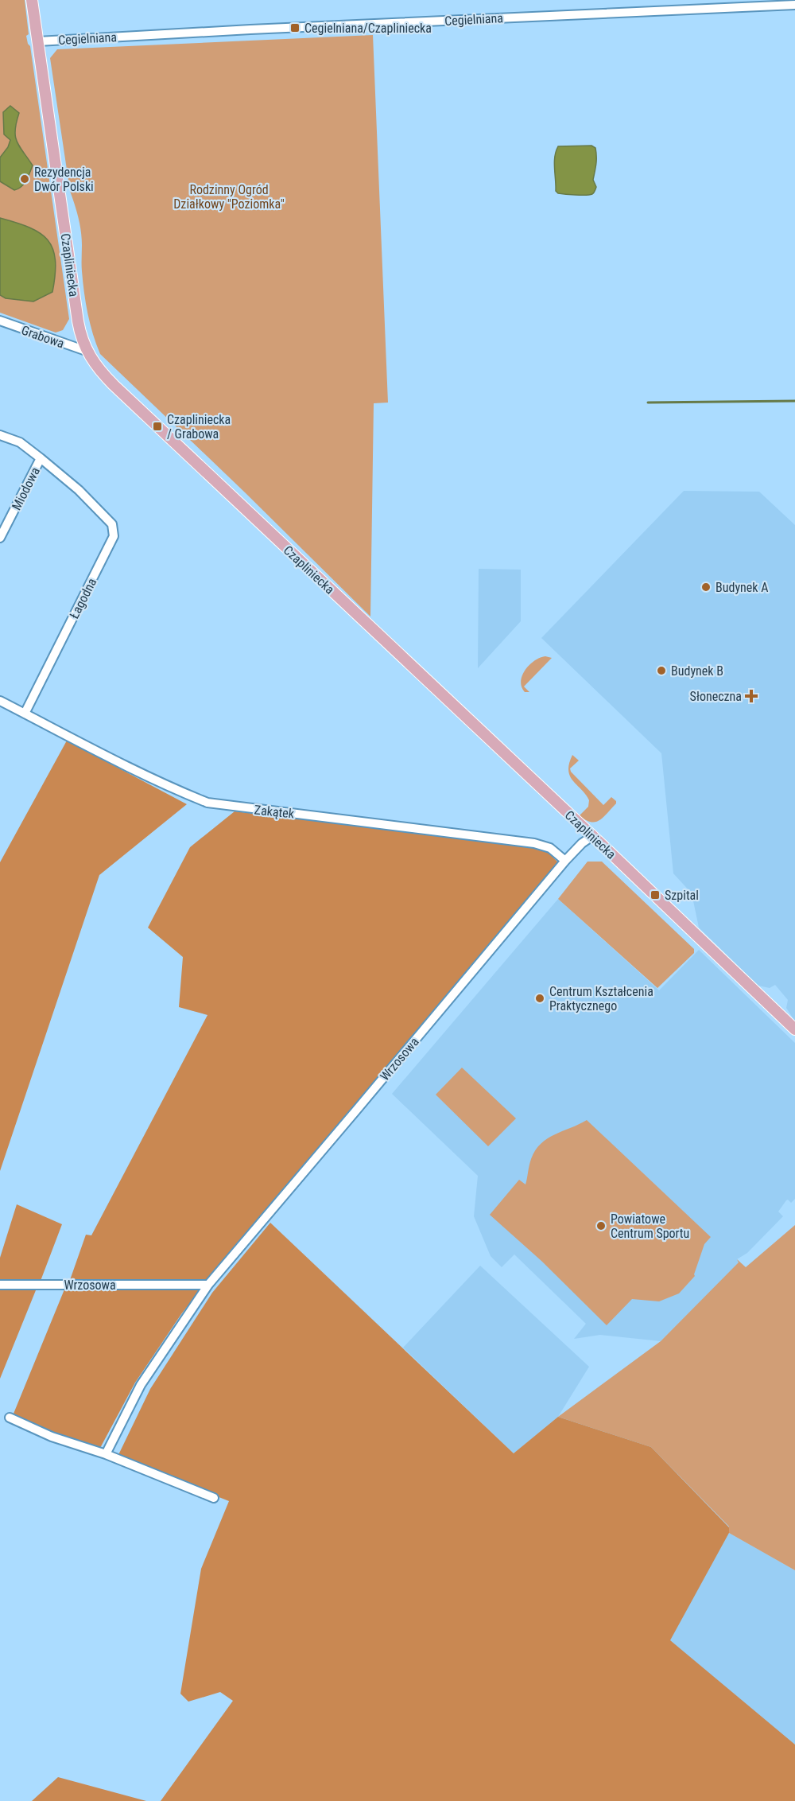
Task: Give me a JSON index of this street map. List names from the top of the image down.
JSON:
{
  "streets": {
    "main road": ["Czapliniecka"],
    "street": [
      "Cegielniana",
      "Grabowa",
      "Miodowa",
      "Łagodna",
      "Zakątek",
      "Wrzosowa"
    ]
  },
  "crossings": [
    ["Cegielniana", "Czapliniecka"],
    ["Czapliniecka", "Grabowa"],
    ["Czapliniecka", "Wrzosowa"],
    ["Miodowa", "Łagodna"],
    ["Łagodna", "Zakątek"],
    ["Zakątek", "Wrzosowa"]
  ],
  "parks": ["Rodzinny Ogród Działkowy \"Poziomka\""],
  "places": {
    "transit": ["Cegielniana/Czapliniecka", "Czapliniecka / Grabowa", "Szpital"],
    "other": [
      "Rezydencja Dwór Polski",
      "Budynek A",
      "Budynek B",
      "Centrum Kształcenia Praktycznego",
      "Powiatowe Centrum Sportu"
    ],
    "health": ["Słoneczna"]
  }
}
